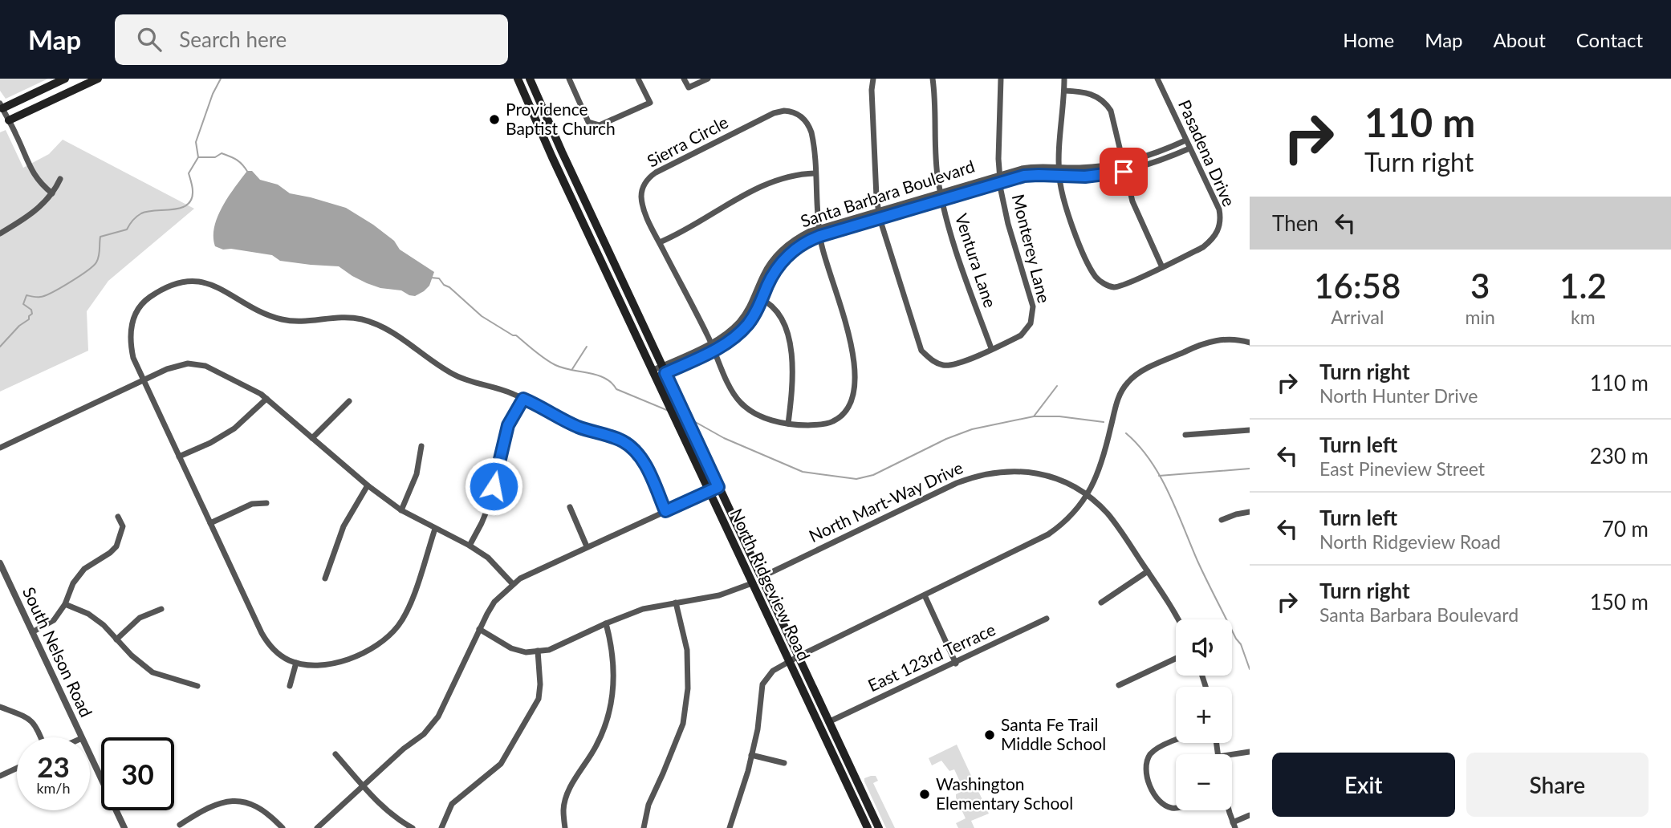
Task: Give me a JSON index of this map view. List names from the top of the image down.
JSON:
{
  "streets": {
    "main road": ["North Ridgeview Road"],
    "street": [
      "Sierra Circle",
      "Pasadena Drive",
      "Santa Barbara Boulevard",
      "Monterey Lane",
      "Ventura Lane",
      "North Mart-Way Drive",
      "South Nelson Road",
      "East 123rd Terrace"
    ]
  },
  "crossings": [
    ["Sierra Circle", "Santa Barbara Boulevard"],
    ["Pasadena Drive", "Santa Barbara Boulevard"],
    ["Santa Barbara Boulevard", "Monterey Lane"],
    ["Santa Barbara Boulevard", "Ventura Lane"],
    ["Santa Barbara Boulevard", "North Ridgeview Road"],
    ["Monterey Lane", "Ventura Lane"],
    ["North Mart-Way Drive", "North Ridgeview Road"],
    ["North Ridgeview Road", "East 123rd Terrace"]
  ],
  "places": ["Providence Baptist Church", "Santa Fe Trail Middle School", "Washington Elementary School"],
  "page": {
    "header": "Map",
    "search": "Search here",
    "nav": [
      "Home",
      "Map",
      "About",
      "Contact"
    ],
    "turn": ["110 m", "Turn right"],
    "then": "Then",
    "eta": [
      "16:58",
      "Arrival",
      "3",
      "min",
      "1.2",
      "km"
    ],
    "list": [
      {
        "name": "Turn right",
        "note": "North Hunter Drive",
        "value": "110 m"
      },
      {
        "name": "Turn left",
        "note": "East Pineview Street",
        "value": "230 m"
      },
      {
        "name": "Turn left",
        "note": "North Ridgeview Road",
        "value": "70 m"
      },
      {
        "name": "Turn right",
        "note": "Santa Barbara Boulevard",
        "value": "150 m"
      }
    ],
    "map_buttons": ["+", "−"],
    "speed": "23 km/h",
    "limit": "30",
    "buttons": ["Exit", "Share"]
  }
}
